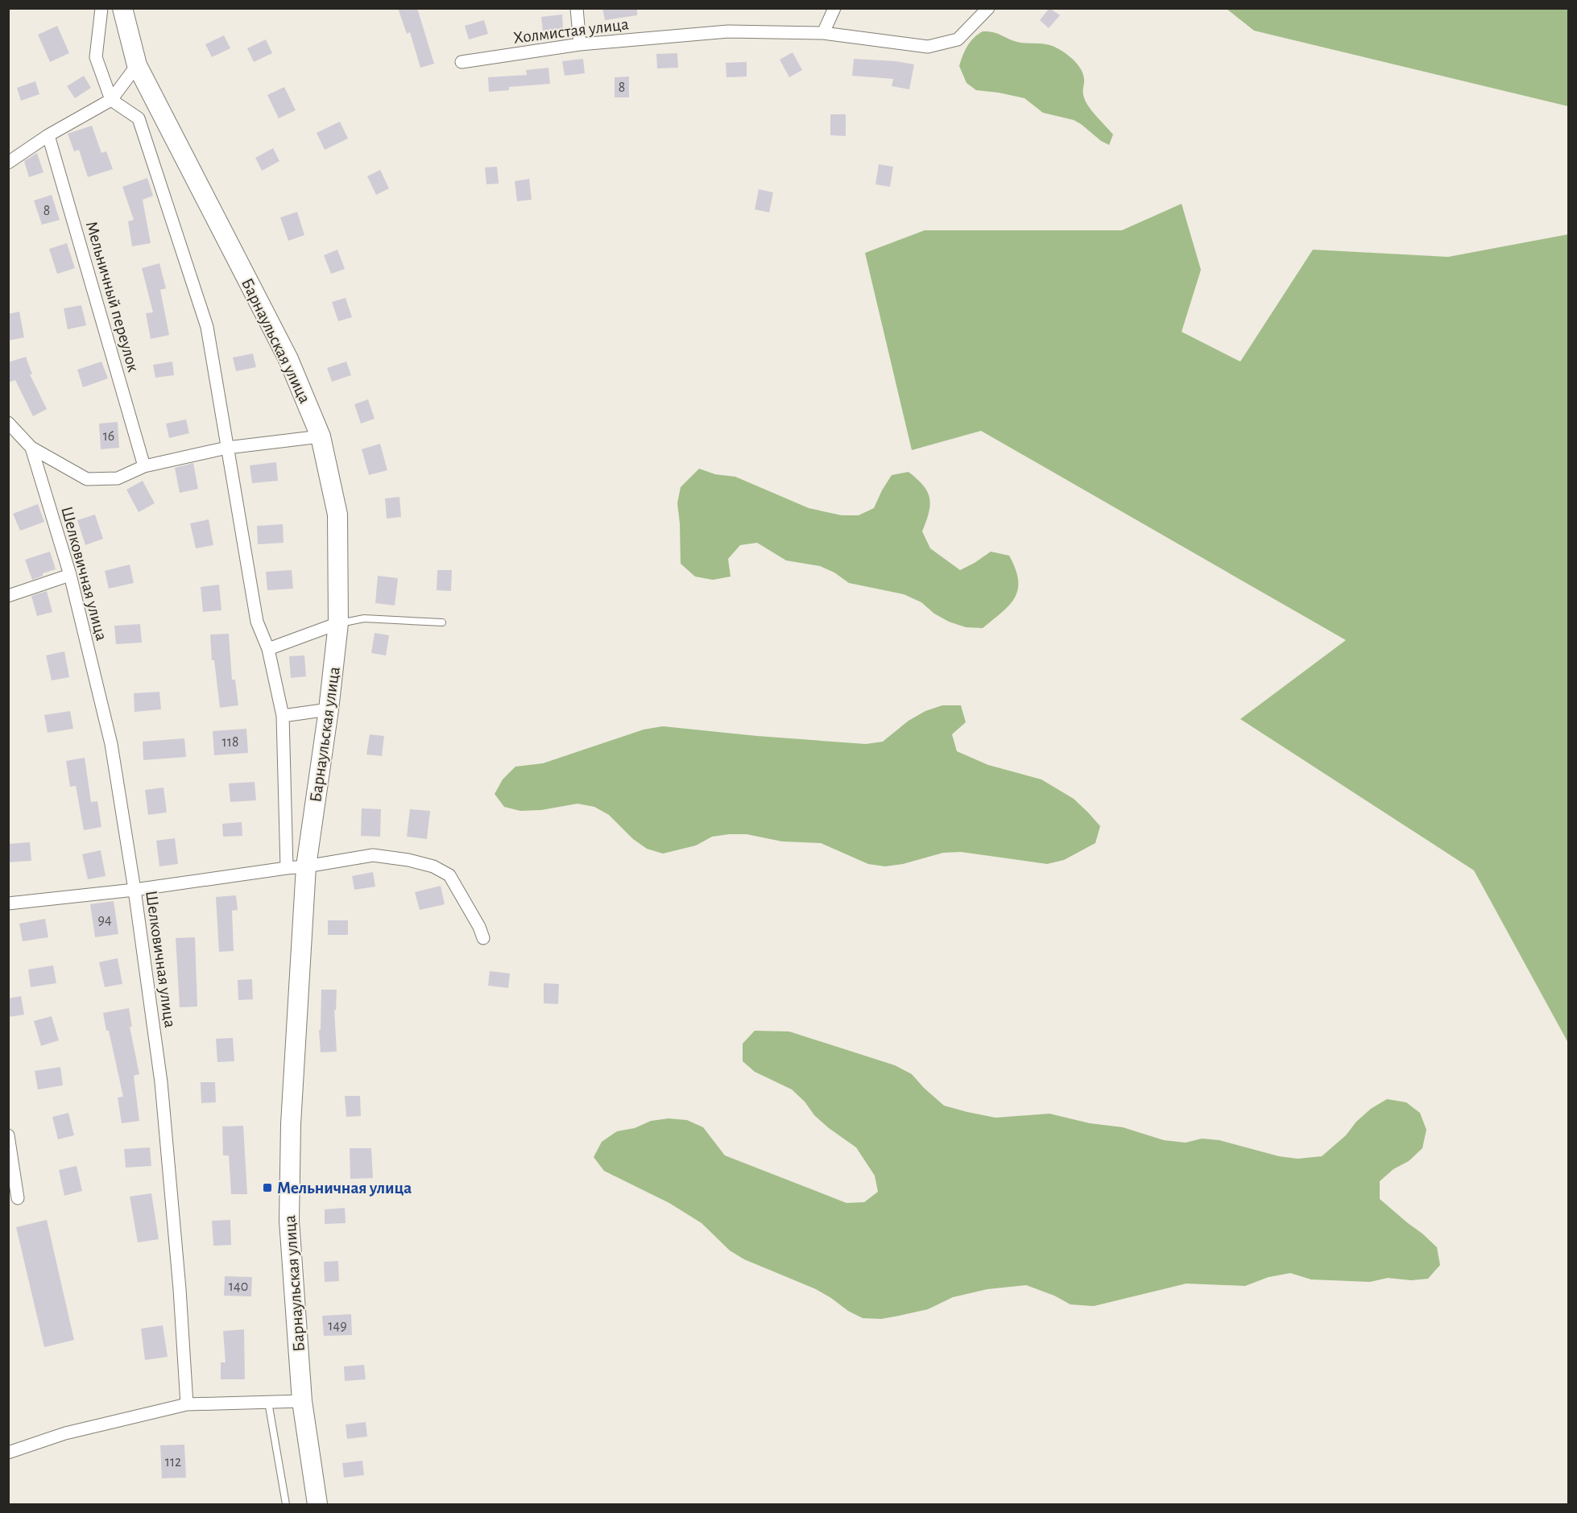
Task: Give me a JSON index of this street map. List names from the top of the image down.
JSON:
{
  "streets": {
    "main road": ["Барнаульская улица"],
    "street": ["Холмистая улица", "Мельничный переулок", "Шелковичная улица"]
  },
  "places": {
    "transit": ["Мельничная улица"]
  },
  "house_numbers": [
    "8",
    "8",
    "16",
    "118",
    "94",
    "140",
    "149",
    "112"
  ]
}
